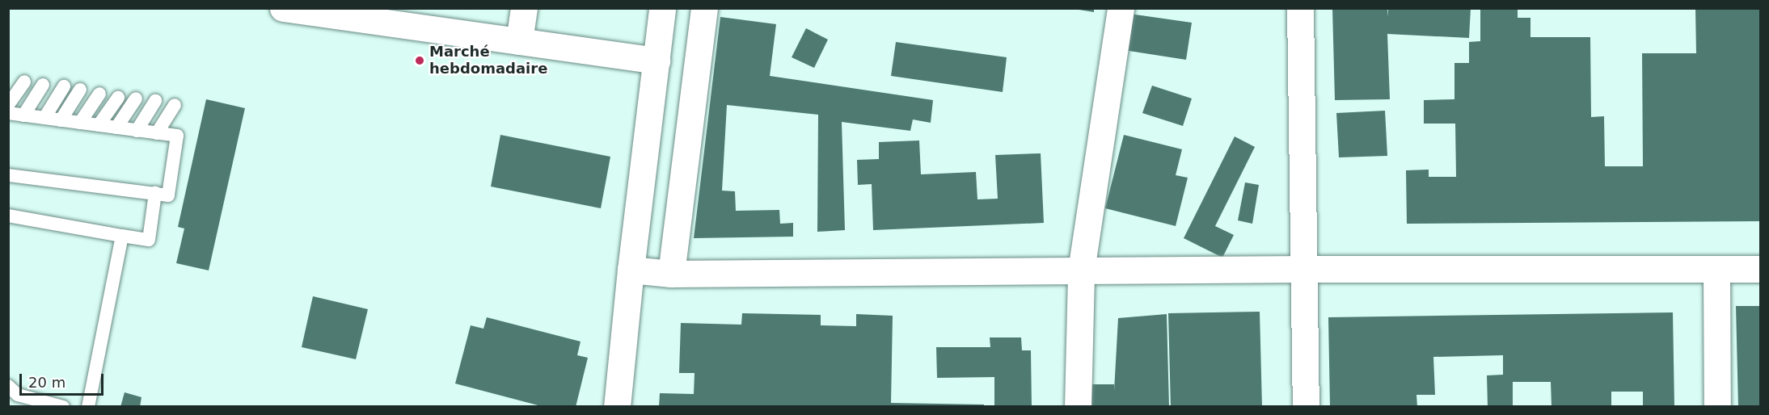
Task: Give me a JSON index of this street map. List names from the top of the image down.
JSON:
{
  "places": ["Marché hebdomadaire"],
  "scale_bar": "20 m"
}
